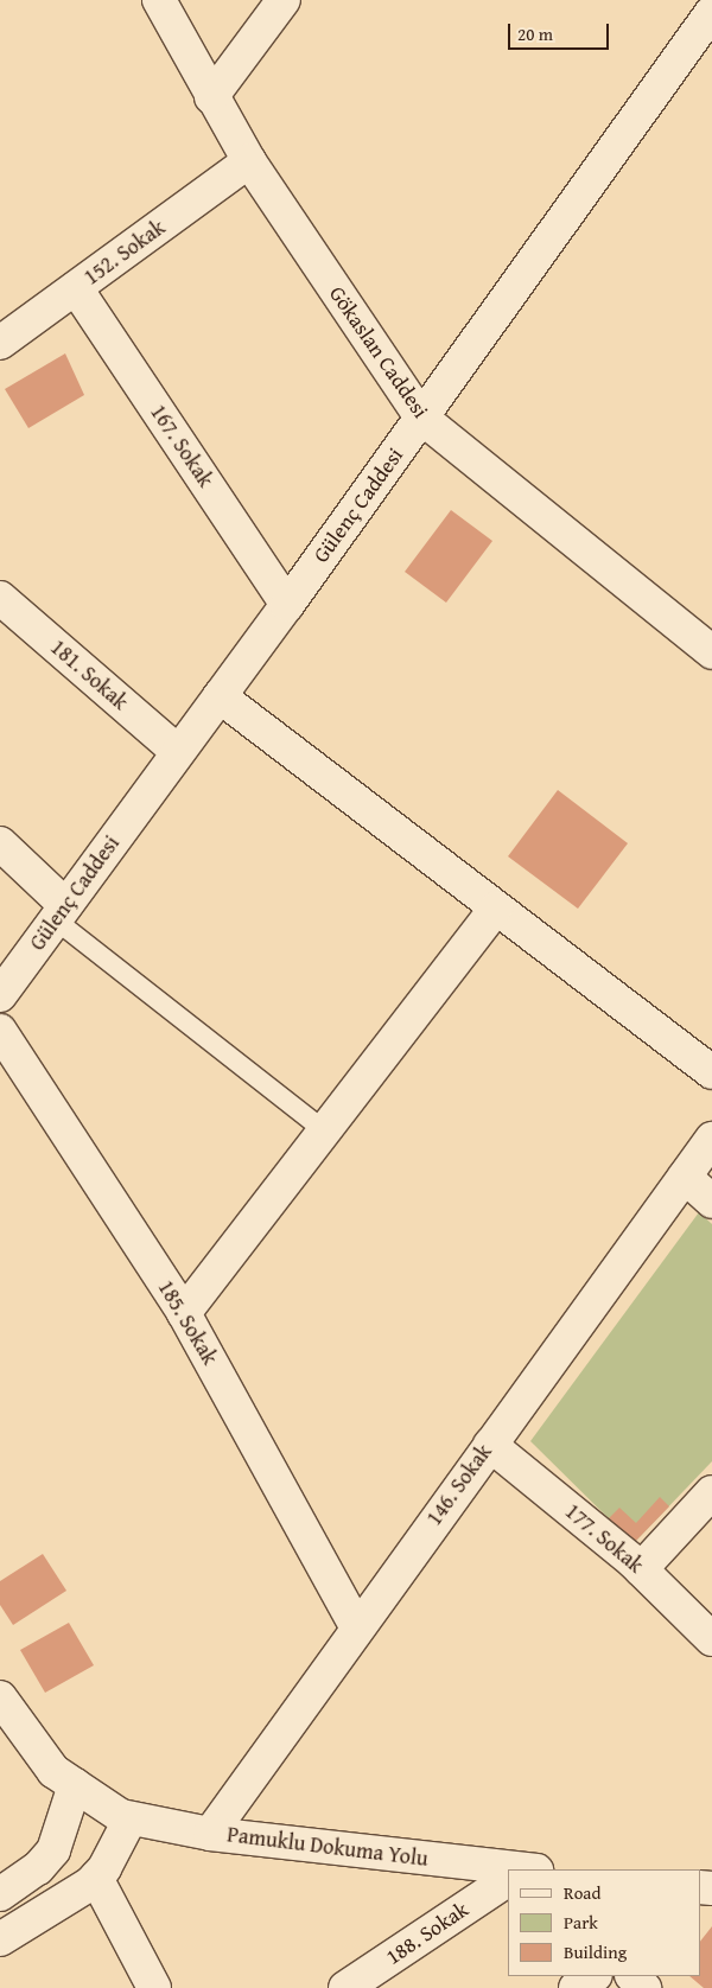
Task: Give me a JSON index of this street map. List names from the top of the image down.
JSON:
{
  "streets": {
    "street": [
      "152. Sokak",
      "Gökaslan Caddesi",
      "167. Sokak",
      "Gülenç Caddesi",
      "181. Sokak",
      "185. Sokak",
      "146. Sokak",
      "177. Sokak",
      "Pamuklu Dokuma Yolu",
      "188. Sokak"
    ]
  },
  "crossings": [
    ["152. Sokak", "Gökaslan Caddesi"],
    ["152. Sokak", "167. Sokak"],
    ["Gökaslan Caddesi", "Gülenç Caddesi"],
    ["167. Sokak", "Gülenç Caddesi"],
    ["Gülenç Caddesi", "181. Sokak"],
    ["185. Sokak", "146. Sokak"],
    ["146. Sokak", "177. Sokak"],
    ["146. Sokak", "Pamuklu Dokuma Yolu"]
  ],
  "legend": ["Road", "Park", "Building"],
  "scale_bar": "20 m"
}
